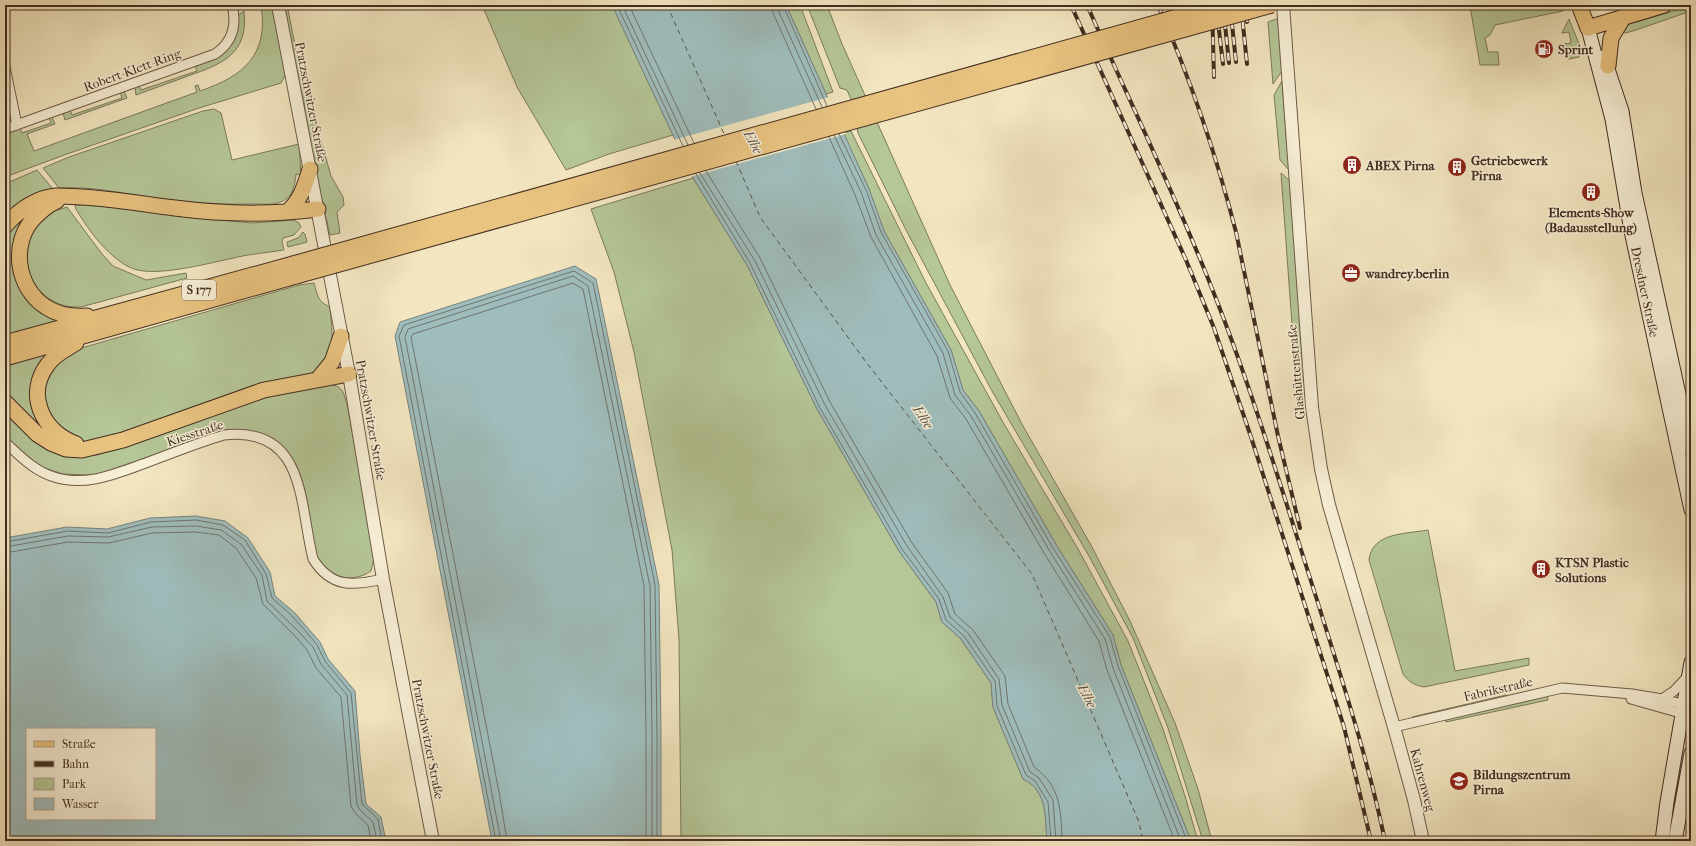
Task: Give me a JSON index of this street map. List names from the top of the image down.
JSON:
{
  "streets": {
    "main road": ["S 177", "Dresdner Straße"],
    "street": [
      "Robert-Klett-Ring",
      "Pratzschwitzer Straße",
      "Glashüttenstraße",
      "Kiesstraße",
      "Fabrikstraße",
      "Kahrenweg"
    ]
  },
  "crossings": [
    ["Pratzschwitzer Straße", "Kiesstraße"],
    ["Glashüttenstraße", "Fabrikstraße"],
    ["Glashüttenstraße", "Kahrenweg"],
    ["Fabrikstraße", "Kahrenweg"]
  ],
  "water": ["Elbe"],
  "places": {
    "fuel station": ["Sprint"],
    "building": [
      "ABEX Pirna",
      "Getriebewerk Pirna",
      "Elements-Show (Badausstellung)",
      "KTSN Plastic Solutions"
    ],
    "office": ["wandrey.berlin"],
    "school or university": ["Bildungszentrum Pirna"]
  },
  "legend": [
    "Straße",
    "Bahn",
    "Park",
    "Wasser"
  ]
}
